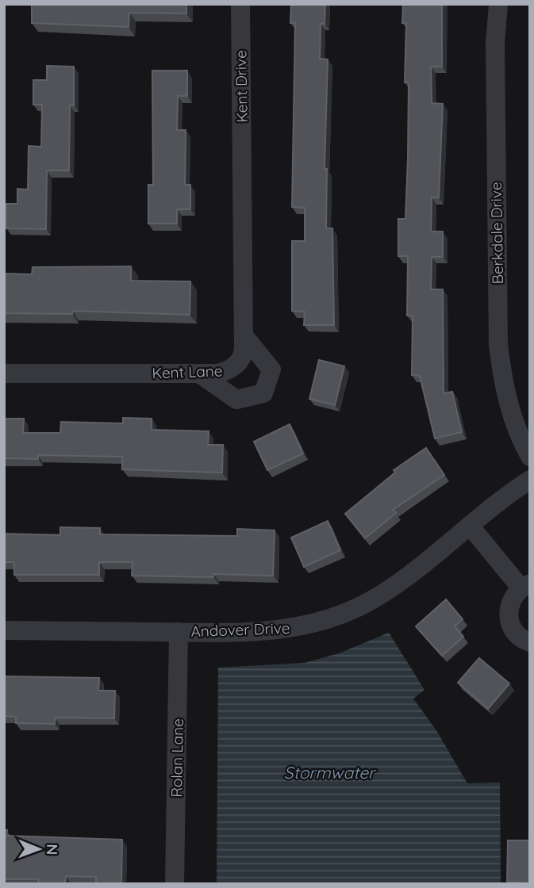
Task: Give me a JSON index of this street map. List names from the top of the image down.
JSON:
{
  "streets": {
    "street": [
      "Kent Drive",
      "Berkdale Drive",
      "Kent Lane",
      "Andover Drive",
      "Rolan Lane"
    ]
  },
  "crossings": [
    ["Kent Drive", "Kent Lane"],
    ["Andover Drive", "Rolan Lane"]
  ],
  "water": ["Stormwater"],
  "north": "right"
}
